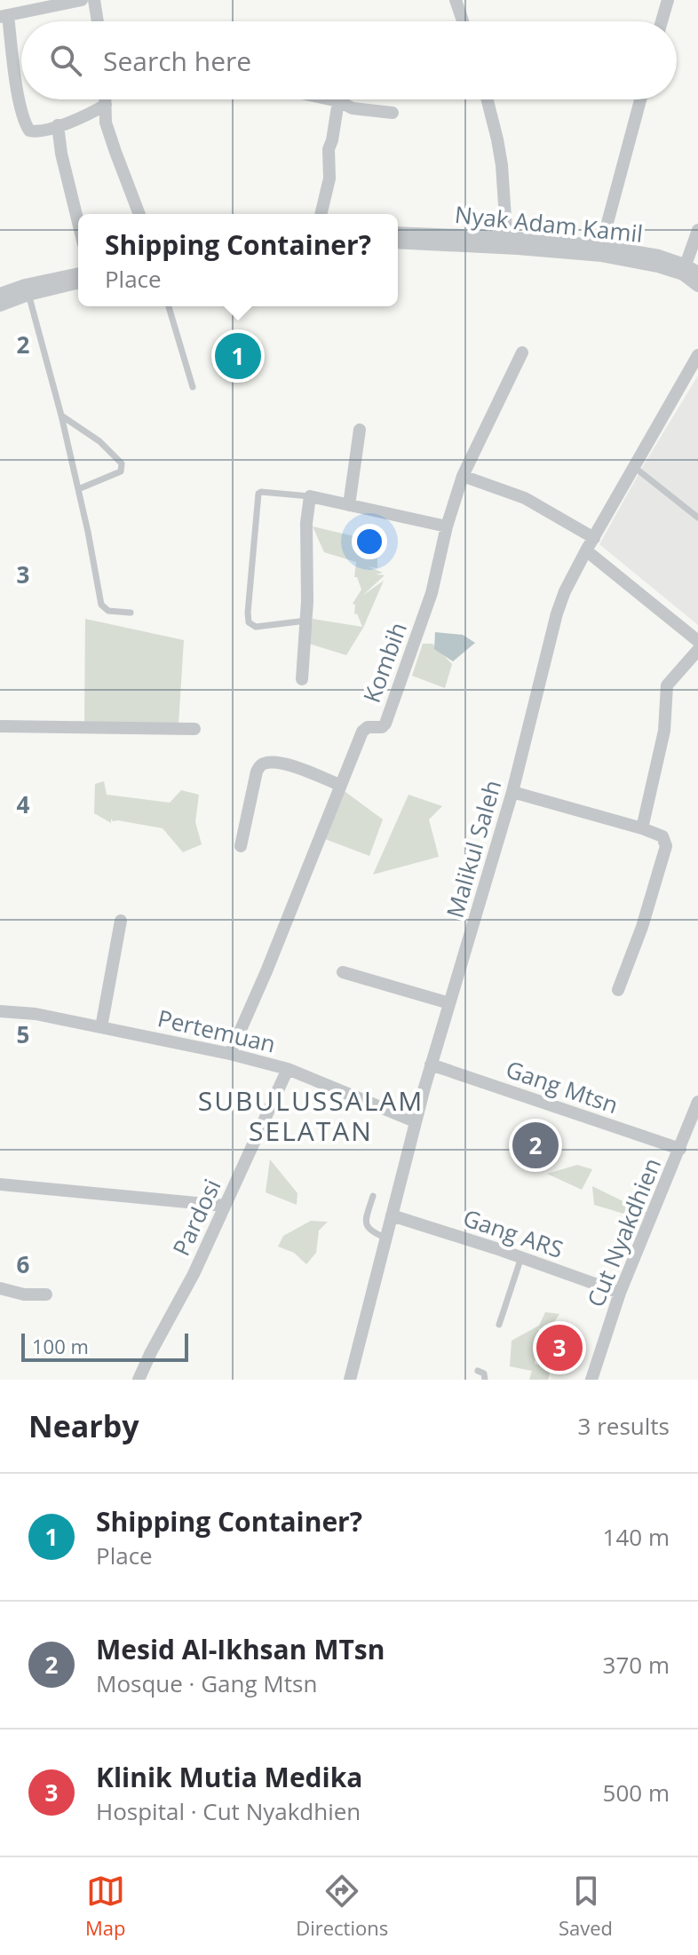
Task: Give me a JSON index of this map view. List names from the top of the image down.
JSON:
{
  "streets": {
    "street": [
      "Nyak Adam Kamil",
      "Kombih",
      "Malikul Saleh",
      "Pertemuan",
      "Gang Mtsn",
      "Pardosi",
      "Cut Nyakdhien",
      "Gang ARS"
    ]
  },
  "crossings": [
    ["Kombih", "Pertemuan"],
    ["Malikul Saleh", "Pertemuan"],
    ["Malikul Saleh", "Gang Mtsn"],
    ["Malikul Saleh", "Gang ARS"],
    ["Pertemuan", "Pardosi"],
    ["Gang Mtsn", "Cut Nyakdhien"],
    ["Cut Nyakdhien", "Gang ARS"]
  ],
  "districts": ["SUBULUSSALAM SELATAN"],
  "scale_bar": "100 m",
  "page": {
    "search": "Search here",
    "popup": ["Shipping Container?", "Place"],
    "pins": ["1", "2", "3"],
    "scale": "100 m",
    "heading": ["Nearby", "3 results"],
    "list": [
      {
        "mark": "1",
        "name": "Shipping Container?",
        "note": "Place",
        "value": "140 m"
      },
      {
        "mark": "2",
        "name": "Mesid Al-Ikhsan MTsn",
        "note": "Mosque · Gang Mtsn",
        "value": "370 m"
      },
      {
        "mark": "3",
        "name": "Klinik Mutia Medika",
        "note": "Hospital · Cut Nyakdhien",
        "value": "500 m"
      }
    ],
    "nav": ["Map", "Directions", "Saved"]
  },
  "grid": {
    "rows": [
      "2",
      "3",
      "4",
      "5",
      "6"
    ]
  }
}
